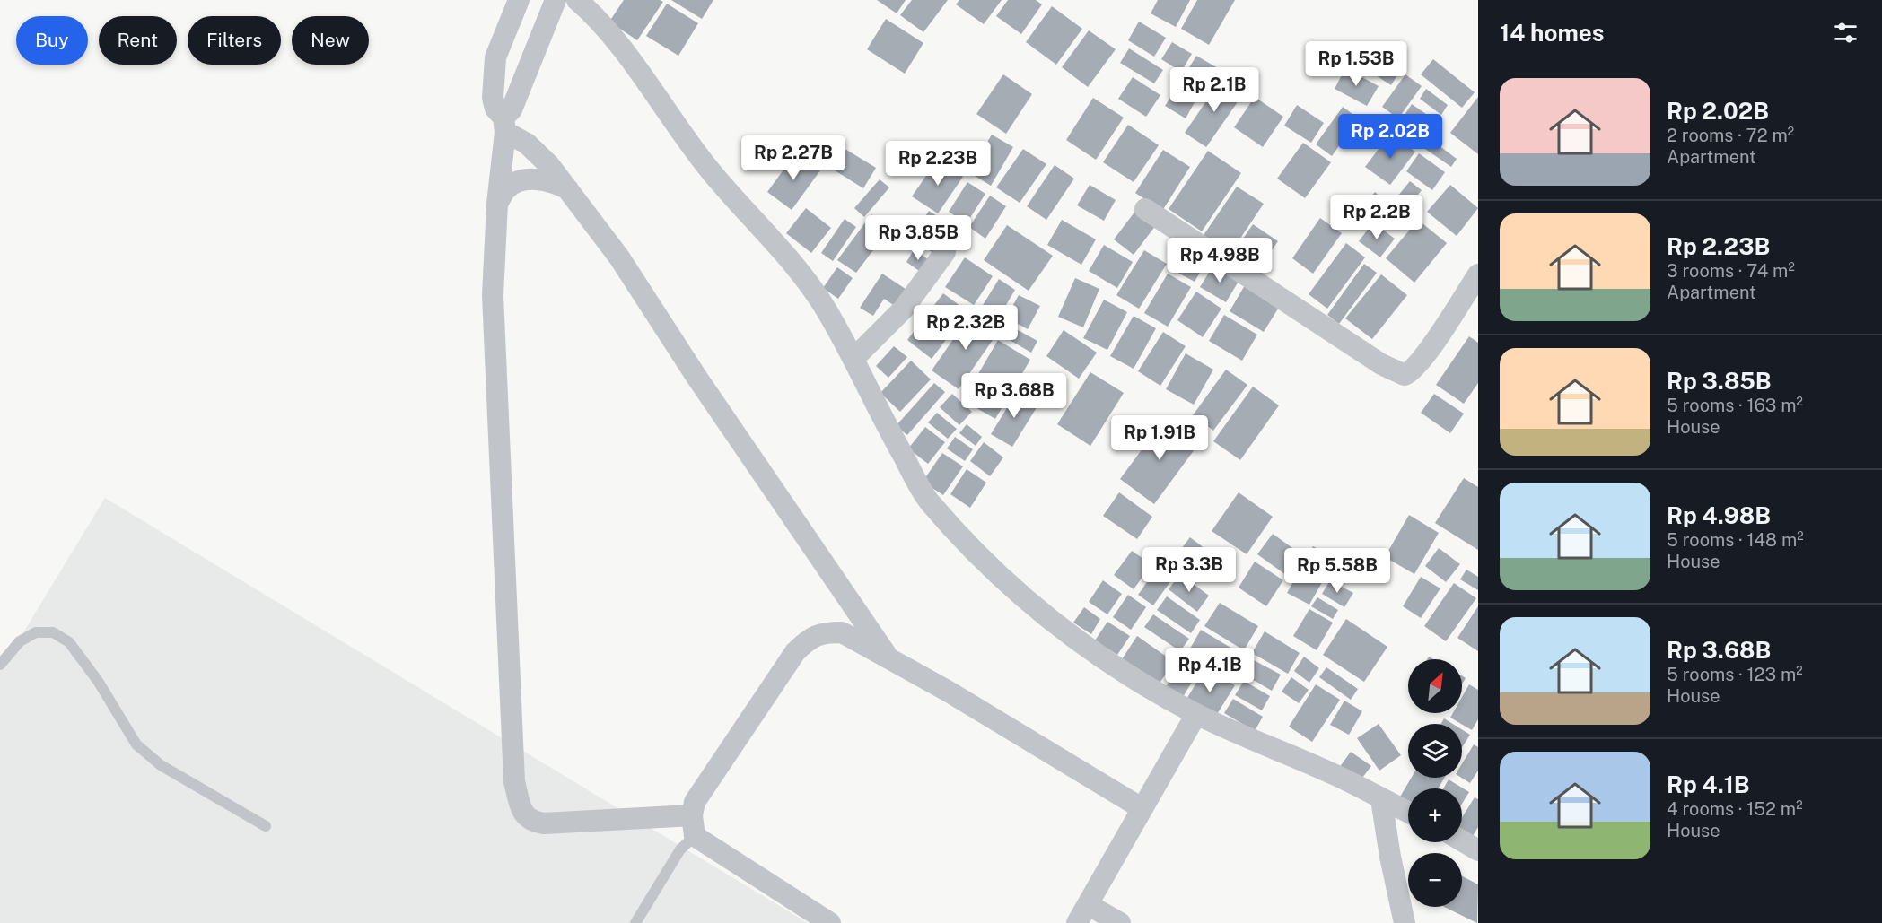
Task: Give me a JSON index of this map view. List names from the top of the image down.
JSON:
{
  "north": "top right",
  "page": {
    "heading": "14 homes",
    "chip": [
      "Buy",
      "Rent",
      "Filters",
      "New"
    ],
    "price": [
      "Rp 1.53B",
      "Rp 2.1B",
      "Rp 2.02B",
      "Rp 2.27B",
      "Rp 2.23B",
      "Rp 2.2B",
      "Rp 3.85B",
      "Rp 4.98B",
      "Rp 2.32B",
      "Rp 3.68B",
      "Rp 1.91B",
      "Rp 3.3B",
      "Rp 5.58B",
      "Rp 4.1B"
    ],
    "list": [
      {
        "name": "Rp 2.02B",
        "note": "2 rooms · 72 m² · Apartment"
      },
      {
        "name": "Rp 2.23B",
        "note": "3 rooms · 74 m² · Apartment"
      },
      {
        "name": "Rp 3.85B",
        "note": "5 rooms · 163 m² · House"
      },
      {
        "name": "Rp 4.98B",
        "note": "5 rooms · 148 m² · House"
      },
      {
        "name": "Rp 3.68B",
        "note": "5 rooms · 123 m² · House"
      },
      {
        "name": "Rp 4.1B",
        "note": "4 rooms · 152 m² · House"
      }
    ],
    "map_buttons": ["+", "−"]
  }
}
